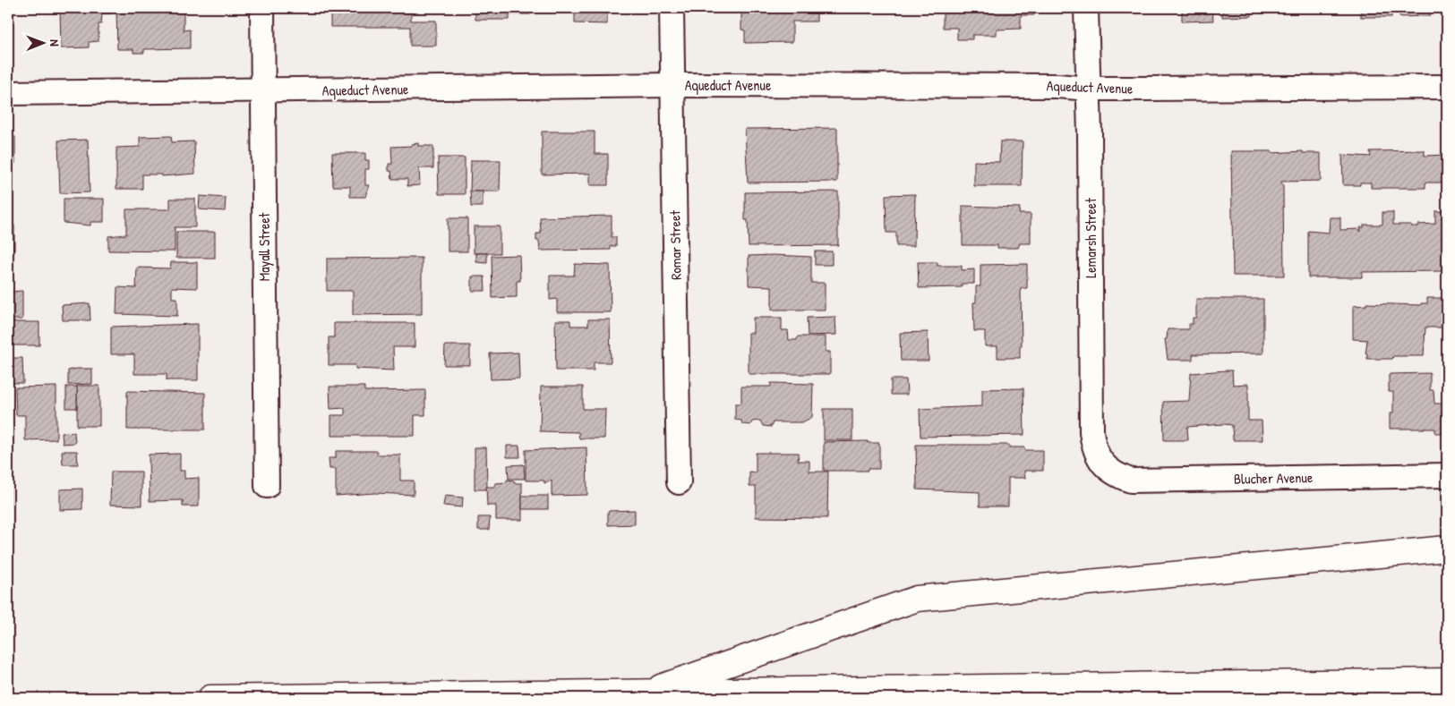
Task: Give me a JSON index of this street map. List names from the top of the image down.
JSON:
{
  "streets": {
    "street": [
      "Aqueduct Avenue",
      "Lemarsh Street",
      "Romar Street",
      "Mayall Street",
      "Blucher Avenue"
    ]
  },
  "crossings": [
    ["Aqueduct Avenue", "Lemarsh Street"],
    ["Aqueduct Avenue", "Romar Street"],
    ["Aqueduct Avenue", "Mayall Street"],
    ["Lemarsh Street", "Blucher Avenue"]
  ],
  "north": "right"
}
